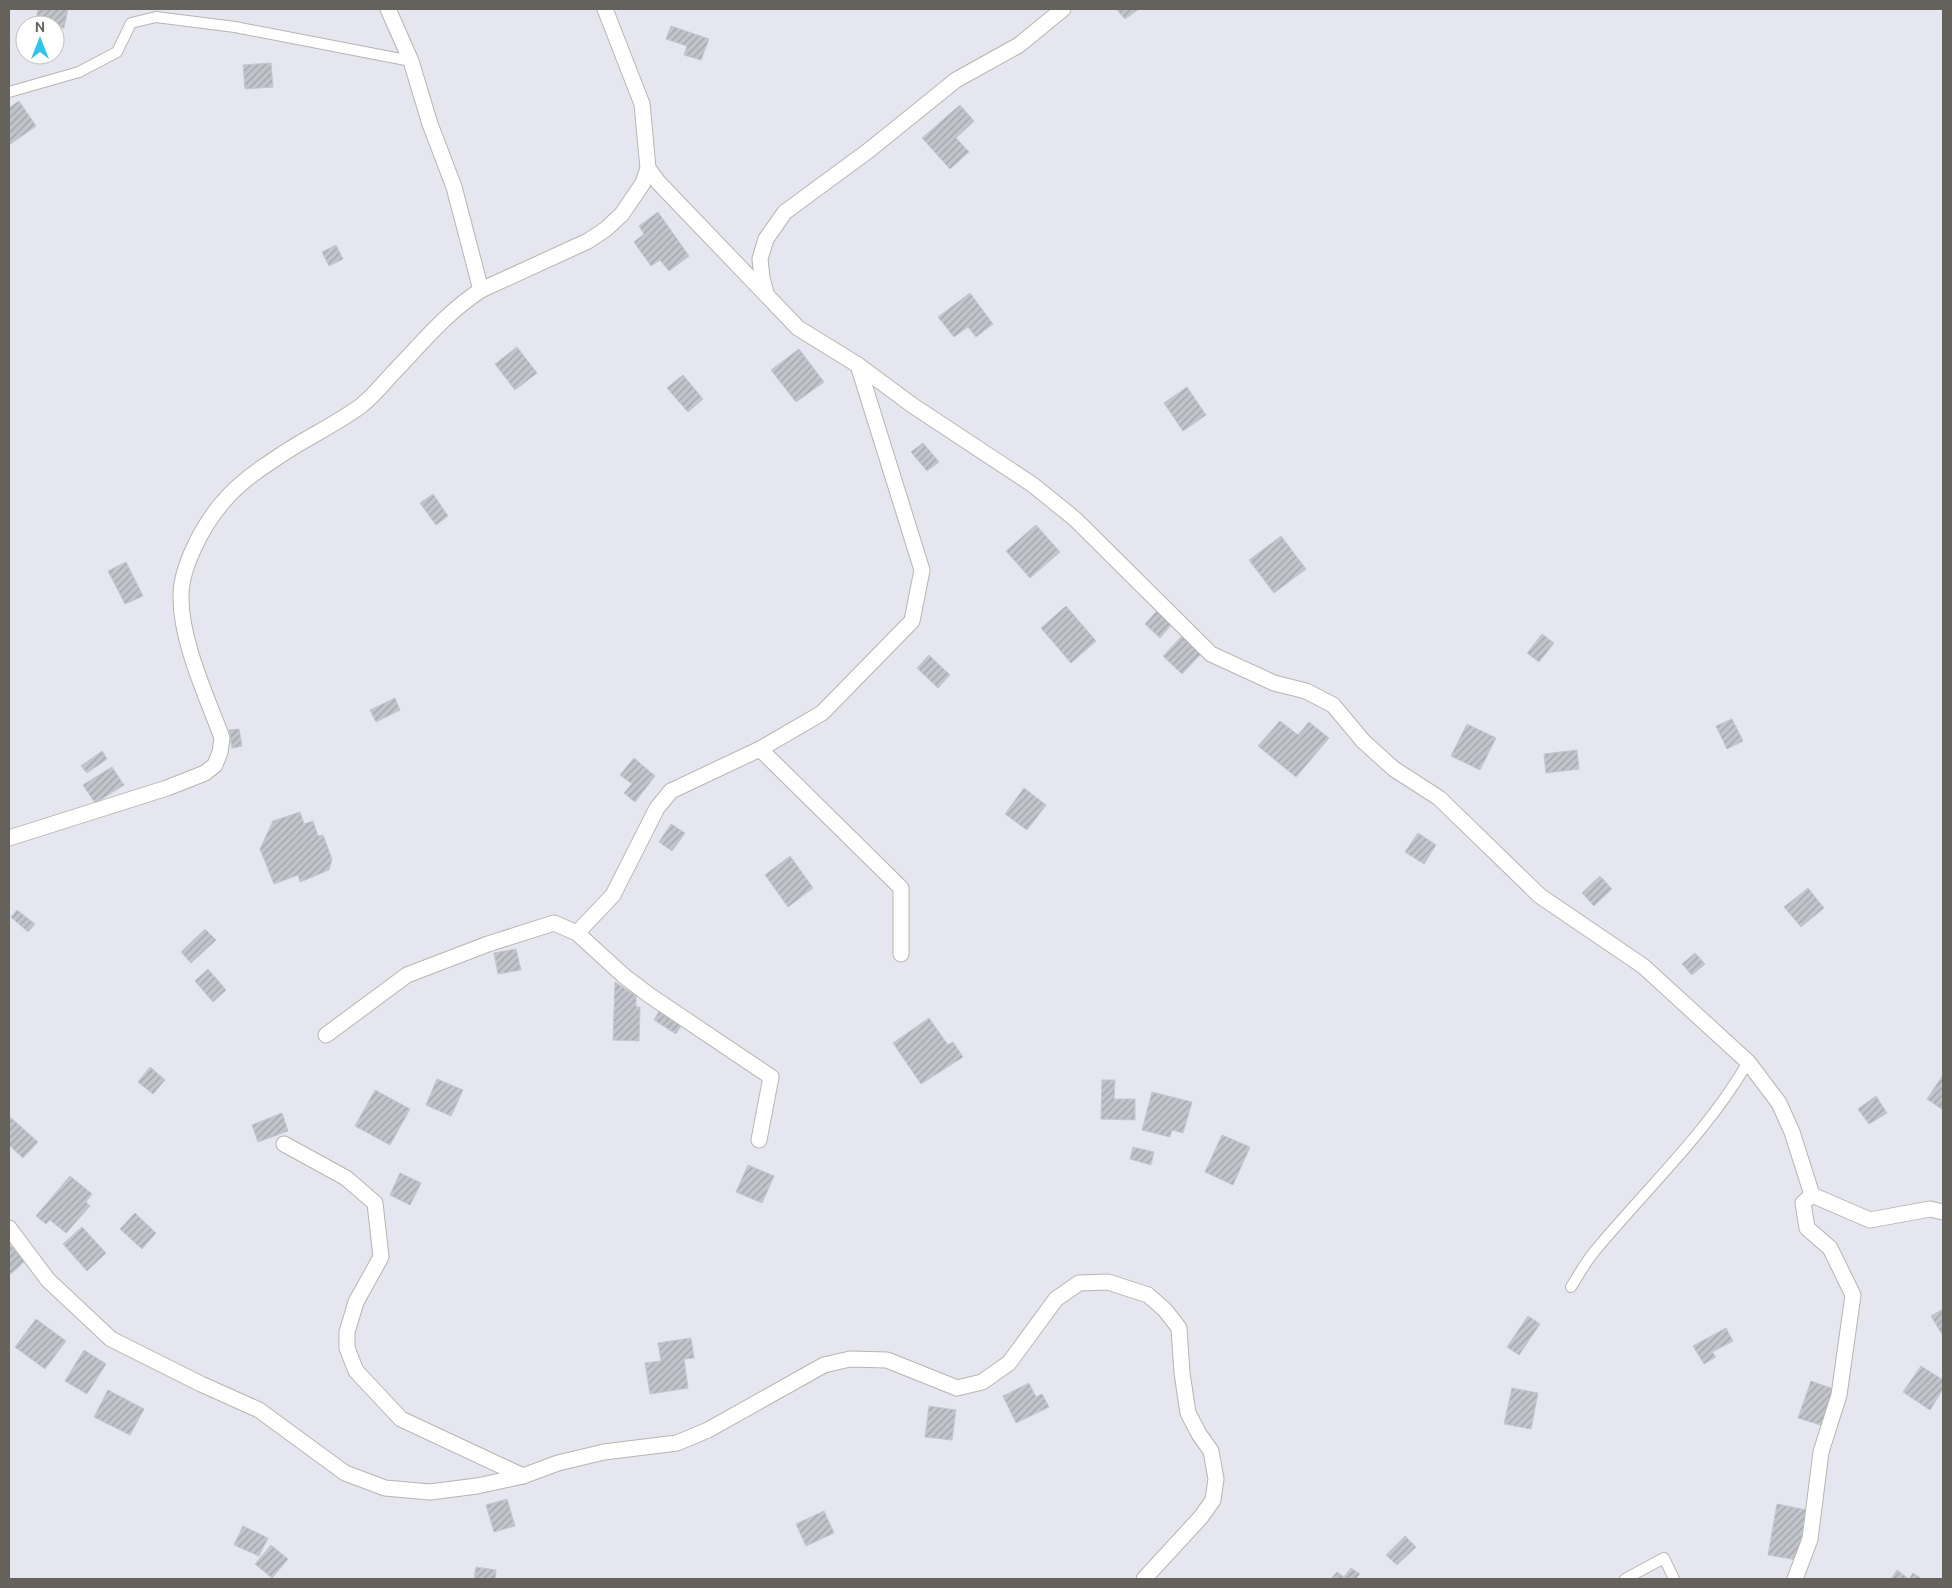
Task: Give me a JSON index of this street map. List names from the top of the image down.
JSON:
{
  "north": "top"
}
